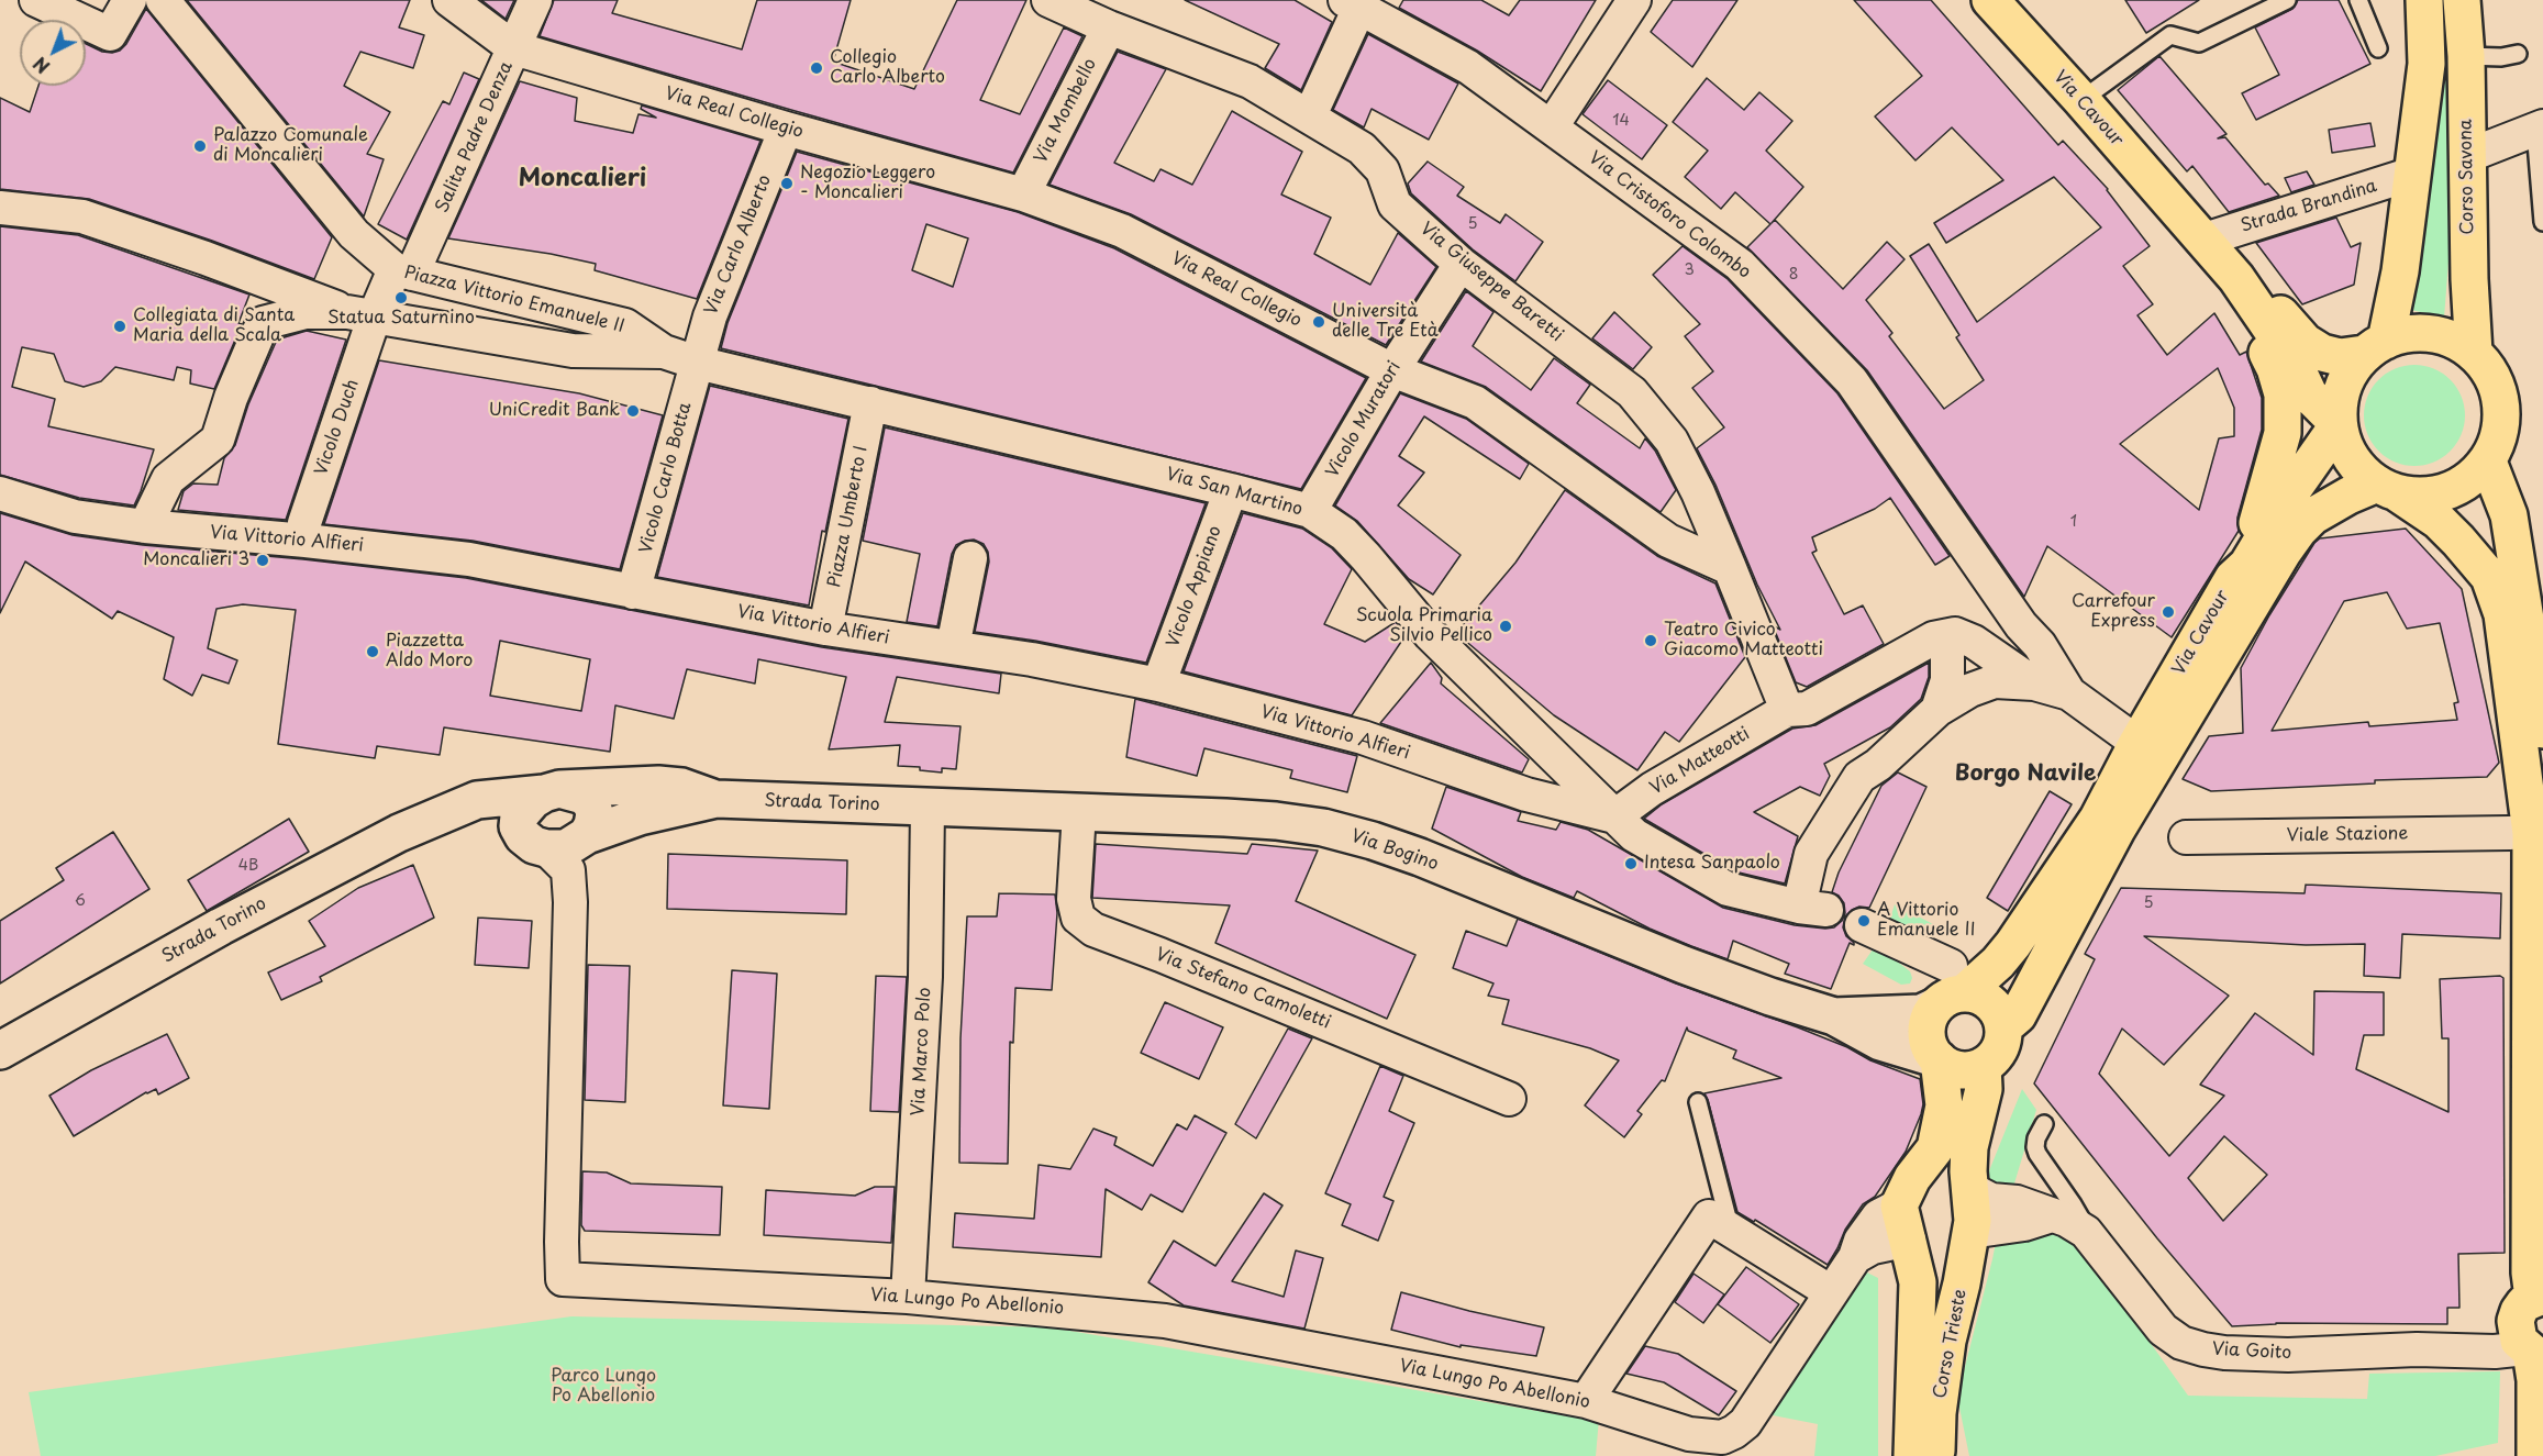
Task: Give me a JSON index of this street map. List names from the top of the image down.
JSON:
{
  "streets": {
    "main road": [
      "Via Cavour",
      "Corso Savona",
      "Strada Torino",
      "Via Bogino",
      "Corso Trieste"
    ],
    "street": [
      "Via Mombello",
      "Via Real Collegio",
      "Salita Padre Denza",
      "Strada Brandina",
      "Via Cristoforo Colombo",
      "Via Carlo Alberto",
      "Via Giuseppe Baretti",
      "Piazza Vittorio Emanuele II",
      "Vicolo Muratori",
      "Vicolo Duch",
      "Vicolo Carlo Botta",
      "Via San Martino",
      "Piazza Umberto I",
      "Via Vittorio Alfieri",
      "Vicolo Appiano",
      "Via Matteotti",
      "Viale Stazione",
      "Via Stefano Camoletti",
      "Via Marco Polo",
      "Via Lungo Po Abellonio",
      "Via Goito"
    ]
  },
  "crossings": [
    ["Via Cavour", "Corso Savona"],
    ["Via Cavour", "Strada Brandina"],
    ["Via Cavour", "Via Bogino"],
    ["Via Cavour", "Corso Trieste"],
    ["Via Mombello", "Via Real Collegio"],
    ["Via Mombello", "Via Giuseppe Baretti"],
    ["Via Real Collegio", "Salita Padre Denza"],
    ["Via Real Collegio", "Via Carlo Alberto"],
    ["Via Real Collegio", "Via Giuseppe Baretti"],
    ["Via Real Collegio", "Vicolo Muratori"],
    ["Salita Padre Denza", "Piazza Vittorio Emanuele II"],
    ["Via Carlo Alberto", "Vicolo Carlo Botta"],
    ["Via Carlo Alberto", "Via San Martino"],
    ["Via Giuseppe Baretti", "Vicolo Muratori"],
    ["Piazza Vittorio Emanuele II", "Vicolo Duch"],
    ["Piazza Vittorio Emanuele II", "Via San Martino"],
    ["Vicolo Muratori", "Via San Martino"],
    ["Vicolo Duch", "Via Vittorio Alfieri"],
    ["Vicolo Carlo Botta", "Via San Martino"],
    ["Vicolo Carlo Botta", "Via Vittorio Alfieri"],
    ["Via San Martino", "Piazza Umberto I"],
    ["Via San Martino", "Via Vittorio Alfieri"],
    ["Via San Martino", "Vicolo Appiano"],
    ["Via San Martino", "Via Matteotti"],
    ["Piazza Umberto I", "Via Vittorio Alfieri"],
    ["Via Vittorio Alfieri", "Vicolo Appiano"],
    ["Via Vittorio Alfieri", "Via Matteotti"],
    ["Strada Torino", "Via Bogino"],
    ["Strada Torino", "Via Marco Polo"],
    ["Strada Torino", "Via Lungo Po Abellonio"],
    ["Via Bogino", "Via Stefano Camoletti"],
    ["Via Bogino", "Via Marco Polo"],
    ["Via Bogino", "Corso Trieste"],
    ["Via Marco Polo", "Via Lungo Po Abellonio"],
    ["Corso Trieste", "Via Goito"]
  ],
  "districts": ["Moncalieri", "Borgo Navile"],
  "parks": ["Parco Lungo Po Abellonio"],
  "places": [
    "Collegio Carlo Alberto",
    "Palazzo Comunale di Moncalieri",
    "Negozio Leggero - Moncalieri",
    "Statua Saturnino",
    "Università delle Tre Età",
    "Collegiata di Santa Maria della Scala",
    "UniCredit Bank",
    "Moncalieri 3",
    "Carrefour Express",
    "Scuola Primaria Silvio Pellico",
    "Teatro Civico Giacomo Matteotti",
    "Piazzetta Aldo Moro",
    "Intesa Sanpaolo",
    "A Vittorio Emanuele II"
  ],
  "house_numbers": [
    "14",
    "5",
    "3",
    "8",
    "1",
    "4B",
    "6",
    "5"
  ],
  "north": "bottom left"
}
